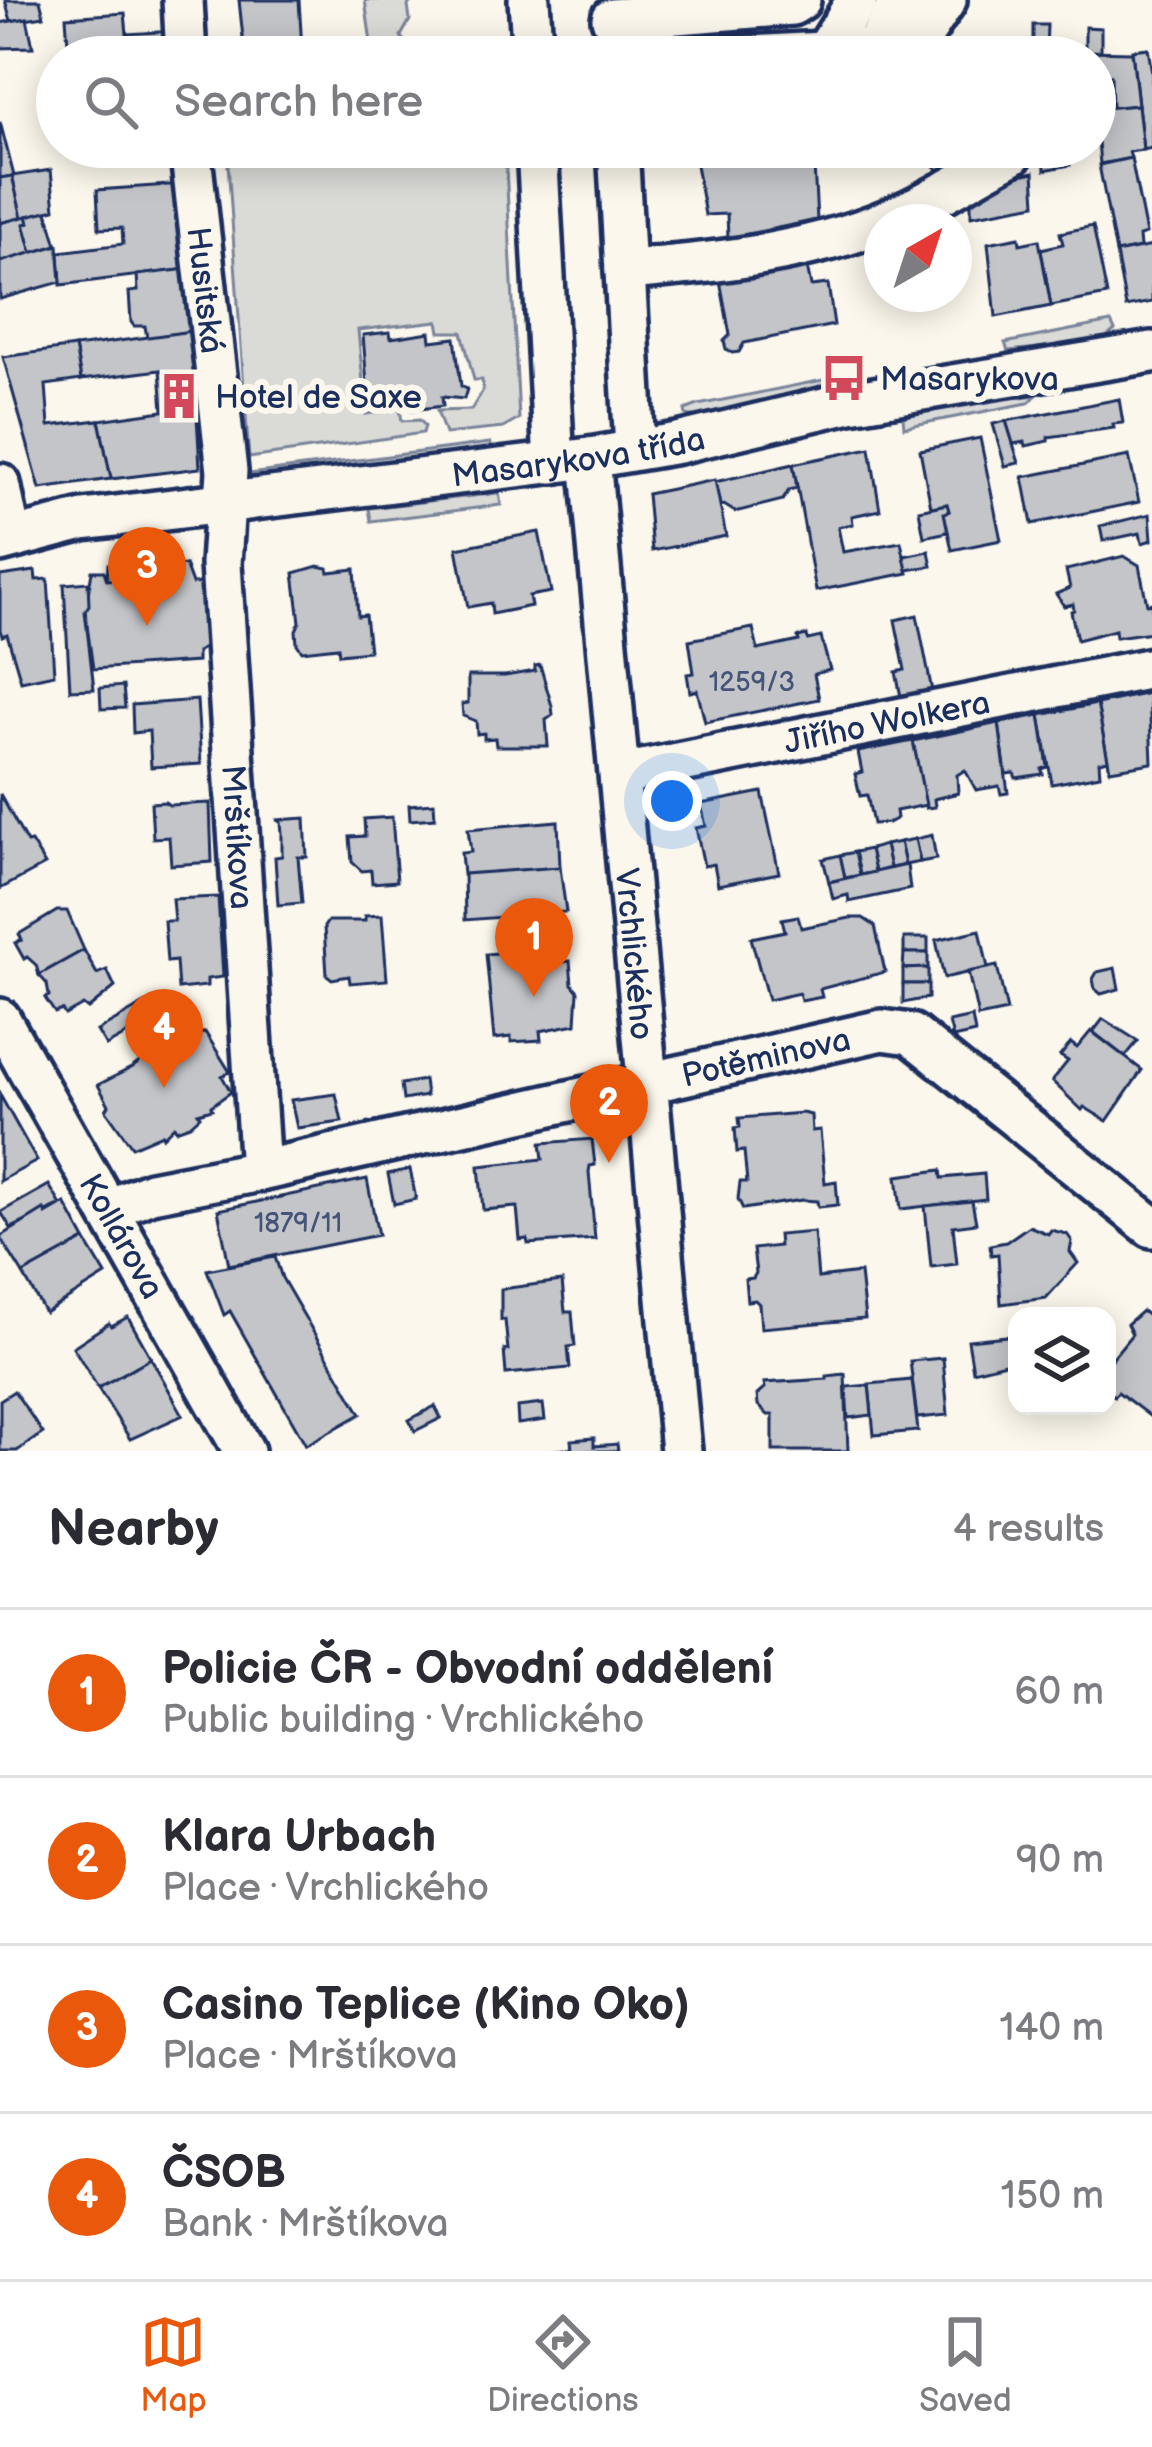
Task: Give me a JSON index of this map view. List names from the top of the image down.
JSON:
{
  "streets": {
    "street": [
      "Husitská",
      "Masarykova třída",
      "Jiřího Wolkera",
      "Mrštíkova",
      "Vrchlického",
      "Potěminova",
      "Kollárova"
    ]
  },
  "crossings": [
    ["Husitská", "Masarykova třída"],
    ["Husitská", "Mrštíkova"],
    ["Masarykova třída", "Mrštíkova"],
    ["Masarykova třída", "Vrchlického"],
    ["Jiřího Wolkera", "Vrchlického"],
    ["Mrštíkova", "Potěminova"],
    ["Vrchlického", "Potěminova"],
    ["Potěminova", "Kollárova"]
  ],
  "places": {
    "bus stop": ["Masarykova"],
    "building": ["Hotel de Saxe"]
  },
  "house_numbers": ["1259/3", "1879/11"],
  "north": "top right",
  "page": {
    "search": "Search here",
    "pins": [
      "3",
      "1",
      "4",
      "2"
    ],
    "heading": ["Nearby", "4 results"],
    "list": [
      {
        "mark": "1",
        "name": "Policie ČR - Obvodní oddělení",
        "note": "Public building · Vrchlického",
        "value": "60 m"
      },
      {
        "mark": "2",
        "name": "Klara Urbach",
        "note": "Place · Vrchlického",
        "value": "90 m"
      },
      {
        "mark": "3",
        "name": "Casino Teplice (Kino Oko)",
        "note": "Place · Mrštíkova",
        "value": "140 m"
      },
      {
        "mark": "4",
        "name": "ČSOB",
        "note": "Bank · Mrštíkova",
        "value": "150 m"
      }
    ],
    "nav": ["Map", "Directions", "Saved"]
  }
}
